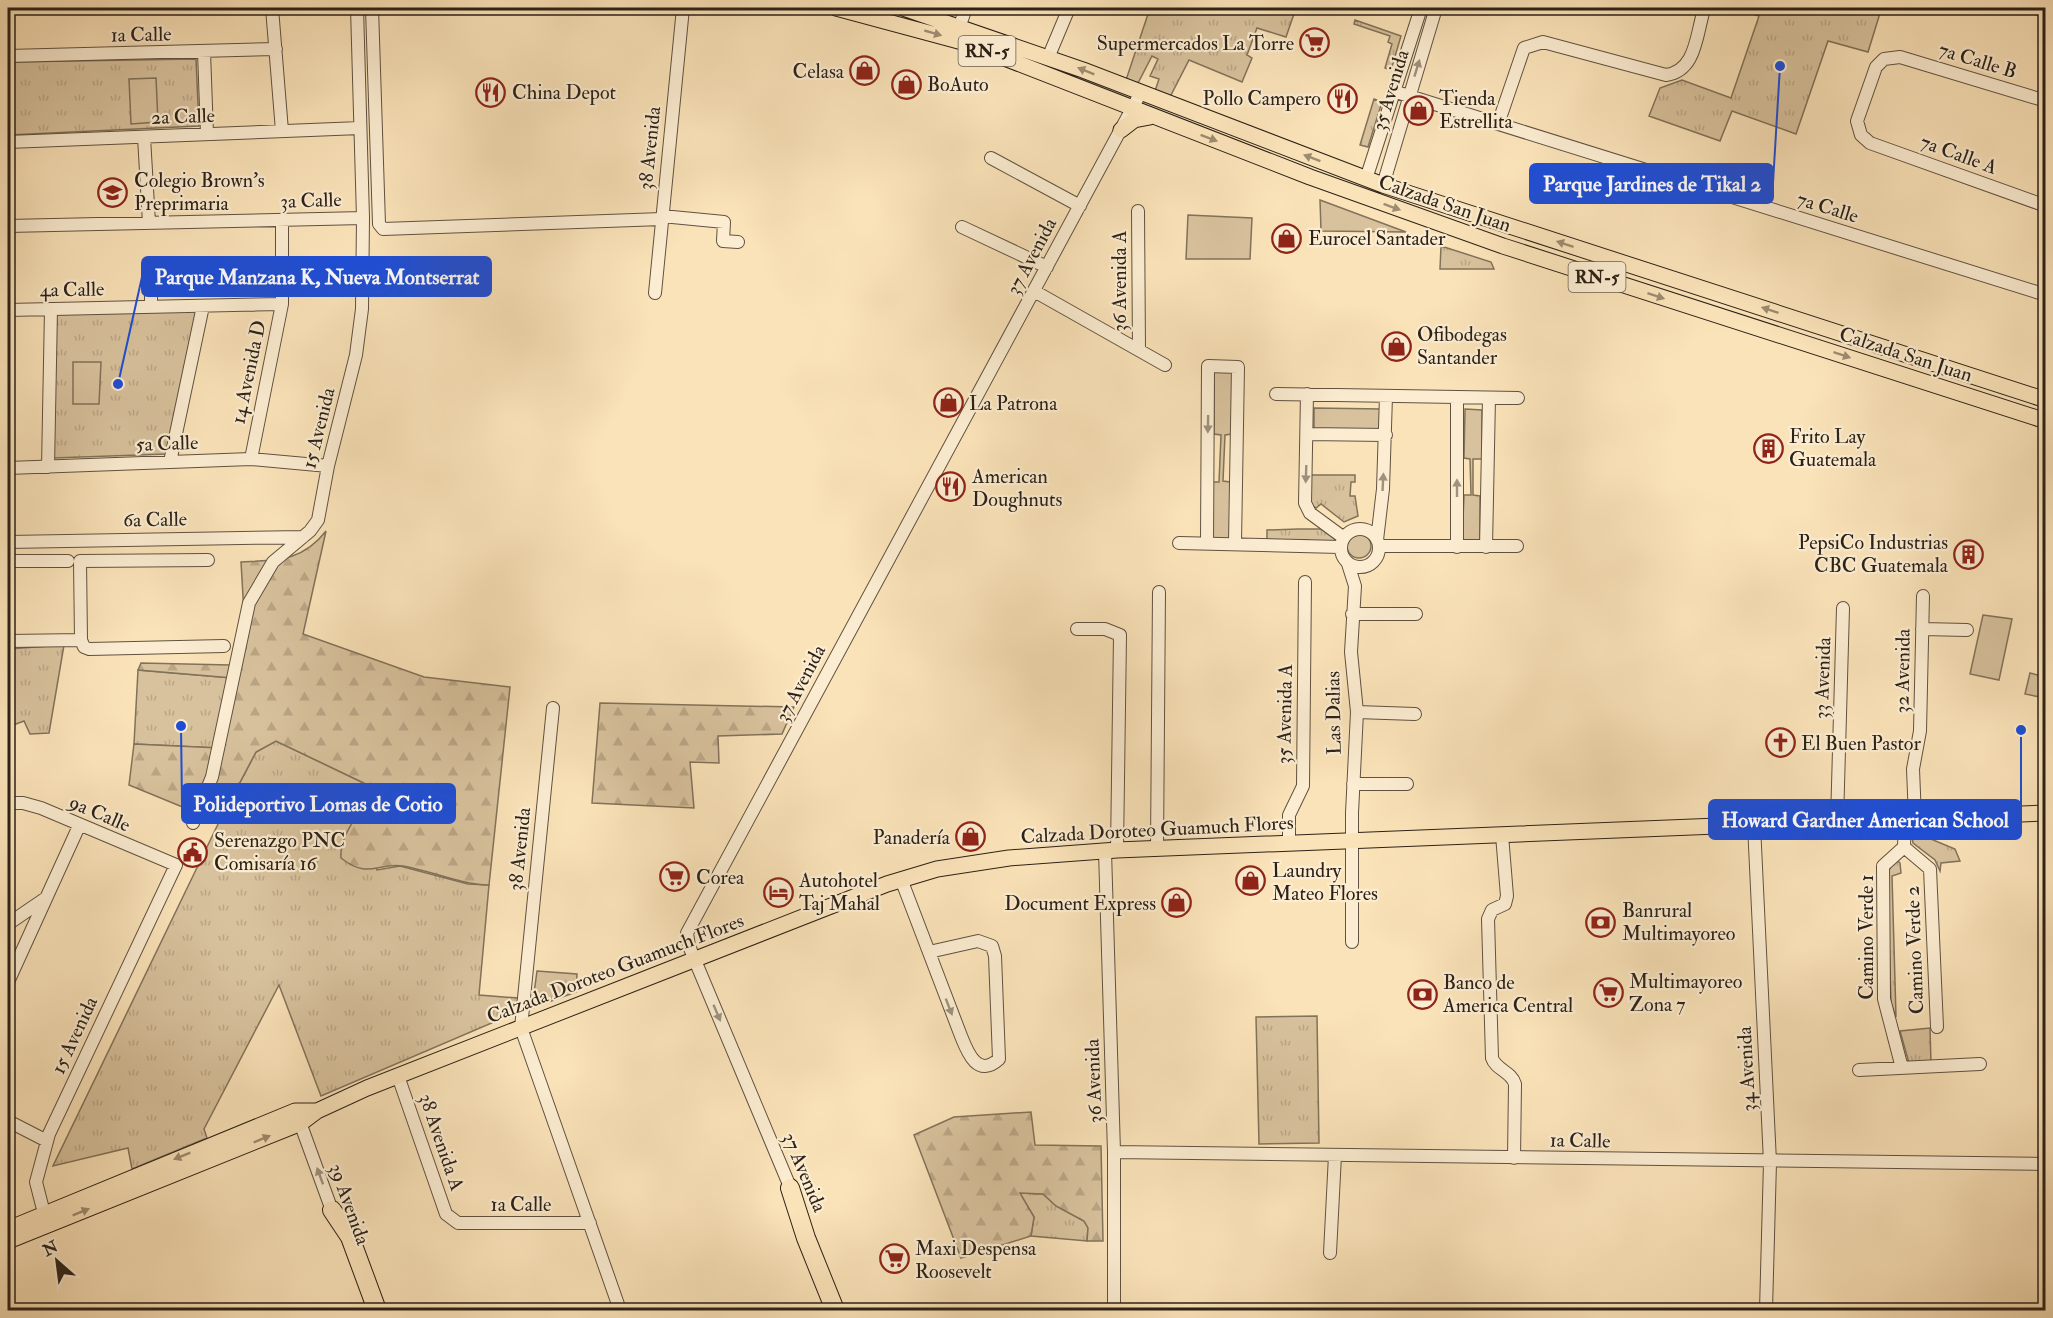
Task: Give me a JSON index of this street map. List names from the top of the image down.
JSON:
{
  "streets": {
    "main road": ["RN-5", "Calzada San Juan", "Calzada Doroteo Guamuch Flores"],
    "street": [
      "1a Calle",
      "7a Calle B",
      "35 Avenida",
      "2a Calle",
      "38 Avenida",
      "7a Calle A",
      "3a Calle",
      "7a Calle",
      "37 Avenida",
      "36 Avenida A",
      "4a Calle",
      "14 Avenida D",
      "15 Avenida",
      "5a Calle",
      "6a Calle",
      "32 Avenida",
      "33 Avenida",
      "Las Dalias",
      "35 Avenida A",
      "9a Calle",
      "Camino Verde 1",
      "Camino Verde 2",
      "34 Avenida",
      "36 Avenida",
      "38 Avenida A",
      "39 Avenida"
    ]
  },
  "crossings": [
    ["1a Calle", "38 Avenida"],
    ["1a Calle", "34 Avenida"],
    ["1a Calle", "36 Avenida"],
    ["1a Calle", "38 Avenida A"],
    ["7a Calle B", "7a Calle A"],
    ["35 Avenida", "Calzada San Juan"],
    ["35 Avenida", "7a Calle"],
    ["2a Calle", "15 Avenida"],
    ["38 Avenida", "Calzada Doroteo Guamuch Flores"],
    ["3a Calle", "14 Avenida D"],
    ["3a Calle", "15 Avenida"],
    ["Calzada San Juan", "37 Avenida"],
    ["37 Avenida", "Calzada Doroteo Guamuch Flores"],
    ["4a Calle", "14 Avenida D"],
    ["14 Avenida D", "5a Calle"],
    ["15 Avenida", "5a Calle"],
    ["15 Avenida", "6a Calle"],
    ["15 Avenida", "9a Calle"],
    ["15 Avenida", "Calzada Doroteo Guamuch Flores"],
    ["32 Avenida", "Calzada Doroteo Guamuch Flores"],
    ["32 Avenida", "Camino Verde 1"],
    ["32 Avenida", "Camino Verde 2"],
    ["33 Avenida", "Calzada Doroteo Guamuch Flores"],
    ["Las Dalias", "Calzada Doroteo Guamuch Flores"],
    ["35 Avenida A", "Calzada Doroteo Guamuch Flores"],
    ["Calzada Doroteo Guamuch Flores", "34 Avenida"],
    ["Calzada Doroteo Guamuch Flores", "36 Avenida"],
    ["Calzada Doroteo Guamuch Flores", "38 Avenida A"],
    ["Calzada Doroteo Guamuch Flores", "39 Avenida"],
    ["Camino Verde 1", "Camino Verde 2"]
  ],
  "one_way": ["39 Avenida"],
  "places": {
    "supermarket": [
      "Supermercados La Torre",
      "Corea",
      "Multimayoreo Zona 7",
      "Maxi Despensa Roosevelt"
    ],
    "other": [
      "Parque Jardines de Tikal 2",
      "Parque Manzana K, Nueva Montserrat",
      "Polideportivo Lomas de Cotio",
      "Howard Gardner American School"
    ],
    "shop": [
      "Celasa",
      "BoAuto",
      "Tienda Estrellita",
      "Eurocel Santader",
      "Ofibodegas Santander",
      "La Patrona",
      "Panadería",
      "Laundry Mateo Flores",
      "Document Express"
    ],
    "restaurant": ["China Depot", "Pollo Campero", "American Doughnuts"],
    "school or university": ["Colegio Brown's Preprimaria"],
    "building": ["Frito Lay Guatemala", "PepsiCo Industrias CBC Guatemala"],
    "church": ["El Buen Pastor"],
    "public building": ["Serenazgo PNC Comisaría 16"],
    "hotel": ["Autohotel Taj Mahal"],
    "bank": ["Banrural Multimayoreo", "Banco de America Central"]
  },
  "north": "top left"
}
